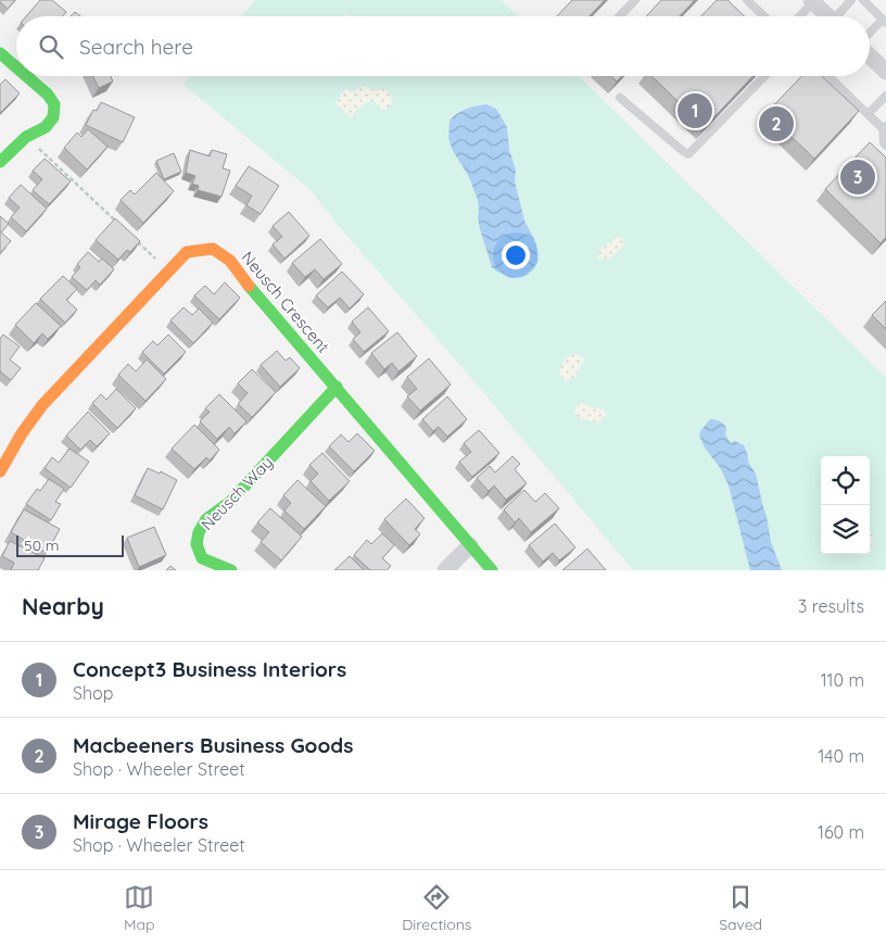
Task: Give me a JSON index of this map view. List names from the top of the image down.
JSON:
{
  "streets": {
    "street": ["Neusch Crescent", "Neusch Way"]
  },
  "crossings": [
    ["Neusch Crescent", "Neusch Way"]
  ],
  "scale_bar": "50 m",
  "page": {
    "search": "Search here",
    "pins": ["1", "2", "3"],
    "scale": "50 m",
    "heading": ["Nearby", "3 results"],
    "list": [
      {
        "mark": "1",
        "name": "Concept3 Business Interiors",
        "note": "Shop",
        "value": "110 m"
      },
      {
        "mark": "2",
        "name": "Macbeeners Business Goods",
        "note": "Shop · Wheeler Street",
        "value": "140 m"
      },
      {
        "mark": "3",
        "name": "Mirage Floors",
        "note": "Shop · Wheeler Street",
        "value": "160 m"
      }
    ],
    "nav": ["Map", "Directions", "Saved"]
  }
}
